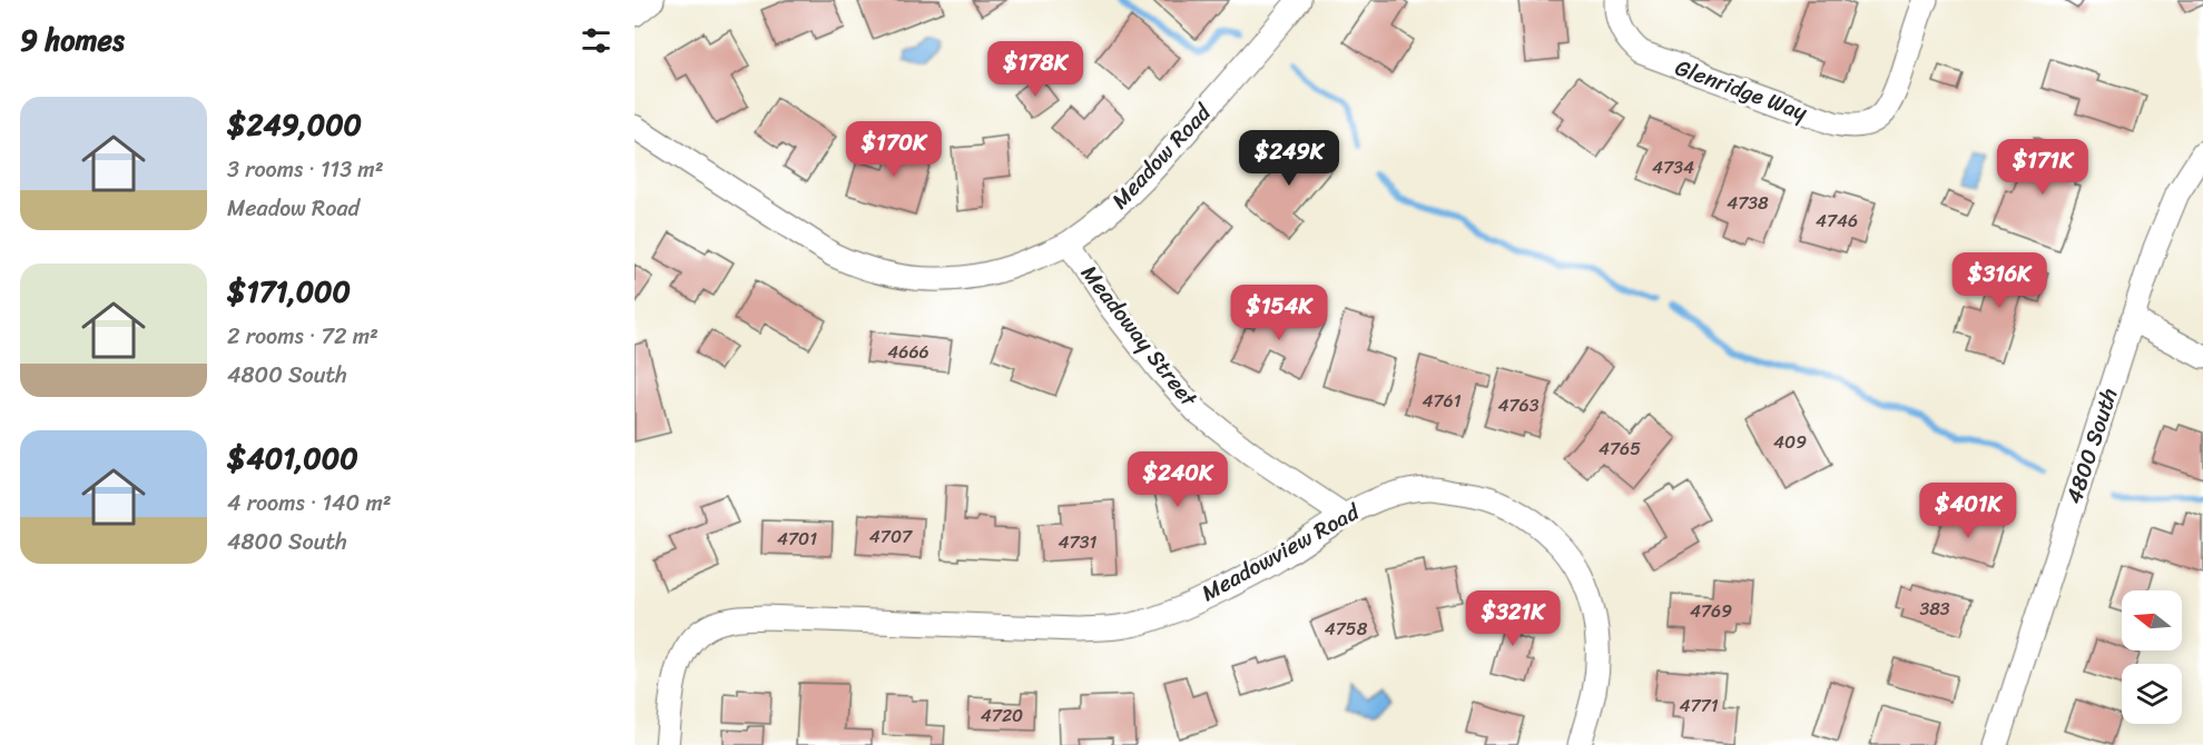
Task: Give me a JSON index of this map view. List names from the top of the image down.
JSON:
{
  "streets": {
    "street": [
      "Glenridge Way",
      "Meadow Road",
      "Meadoway Street",
      "4800 South",
      "Meadowview Road"
    ]
  },
  "crossings": [
    ["Meadow Road", "Meadoway Street"],
    ["Meadoway Street", "Meadowview Road"]
  ],
  "house_numbers": [
    "4734",
    "4738",
    "4746",
    "4666",
    "4761",
    "4763",
    "409",
    "4765",
    "4707",
    "4701",
    "4731",
    "383",
    "4769",
    "4758",
    "4771",
    "4720"
  ],
  "north": "left",
  "page": {
    "heading": "9 homes",
    "price": [
      "$178K",
      "$170K",
      "$249K",
      "$171K",
      "$316K",
      "$154K",
      "$240K",
      "$401K",
      "$321K"
    ],
    "list": [
      {
        "name": "$249,000",
        "note": "3 rooms · 113 m² · Meadow Road"
      },
      {
        "name": "$171,000",
        "note": "2 rooms · 72 m² · 4800 South"
      },
      {
        "name": "$401,000",
        "note": "4 rooms · 140 m² · 4800 South"
      }
    ]
  }
}
